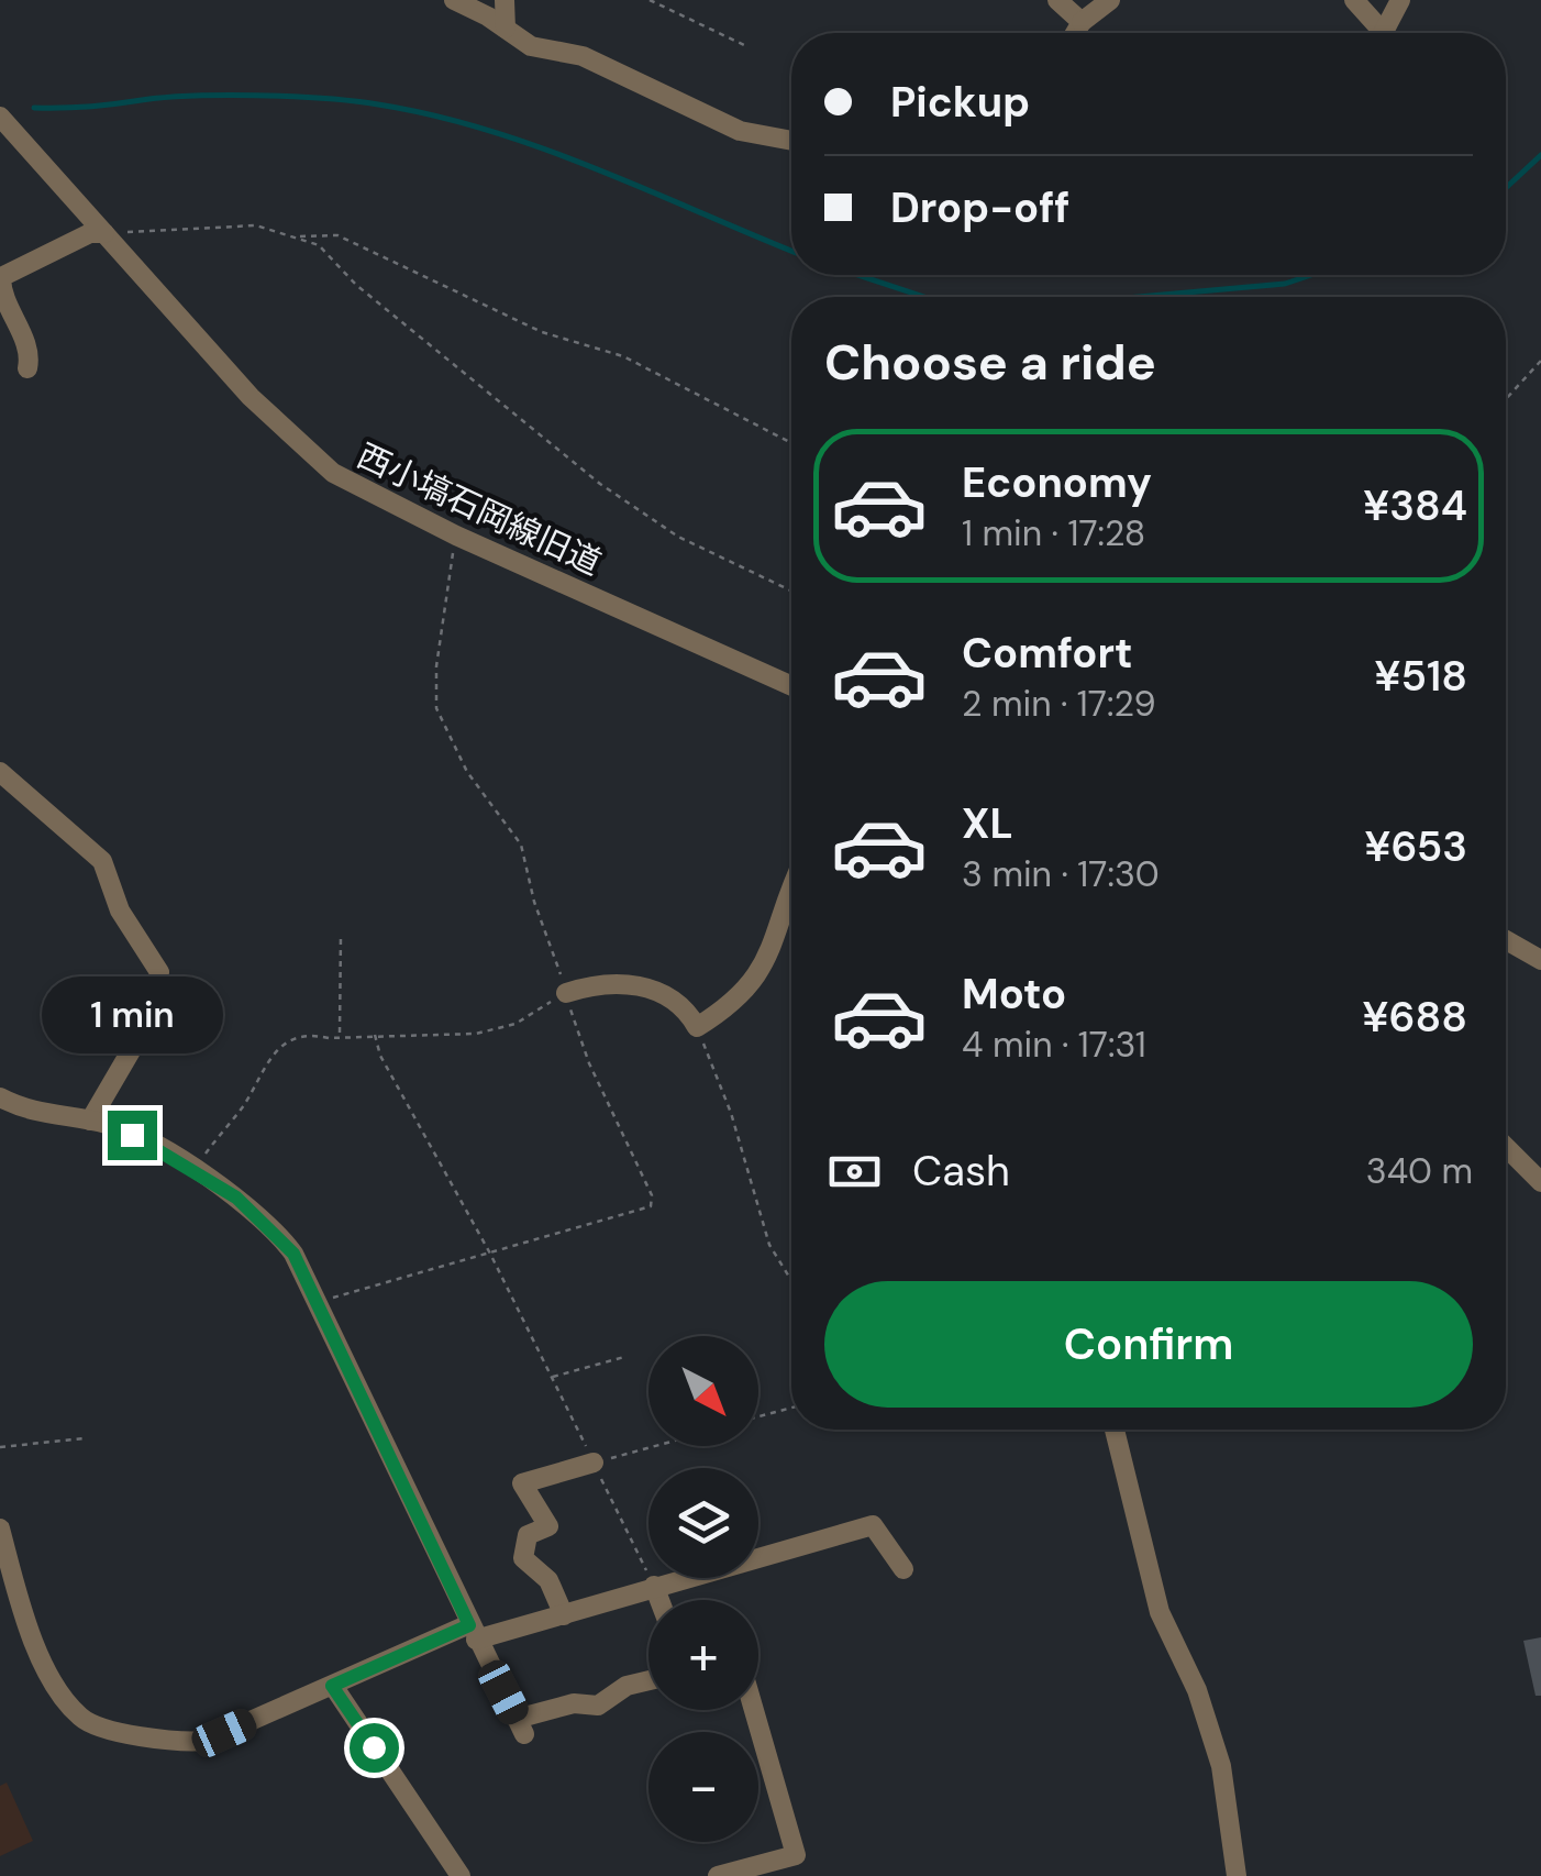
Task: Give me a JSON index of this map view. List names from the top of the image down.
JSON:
{
  "streets": {
    "street": ["西小塙石岡線旧道"]
  },
  "north": "bottom right",
  "page": {
    "banner": ["Pickup", "Drop-off"],
    "heading": "Choose a ride",
    "list": [
      {
        "name": "Economy",
        "note": "1 min · 17:28",
        "value": "¥384"
      },
      {
        "name": "Comfort",
        "note": "2 min · 17:29",
        "value": "¥518"
      },
      {
        "name": "XL",
        "note": "3 min · 17:30",
        "value": "¥653"
      },
      {
        "name": "Moto",
        "note": "4 min · 17:31",
        "value": "¥688"
      }
    ],
    "bubble": "1 min",
    "pay": ["Cash", "340 m"],
    "buttons": "Confirm",
    "map_buttons": ["+", "−"]
  }
}
